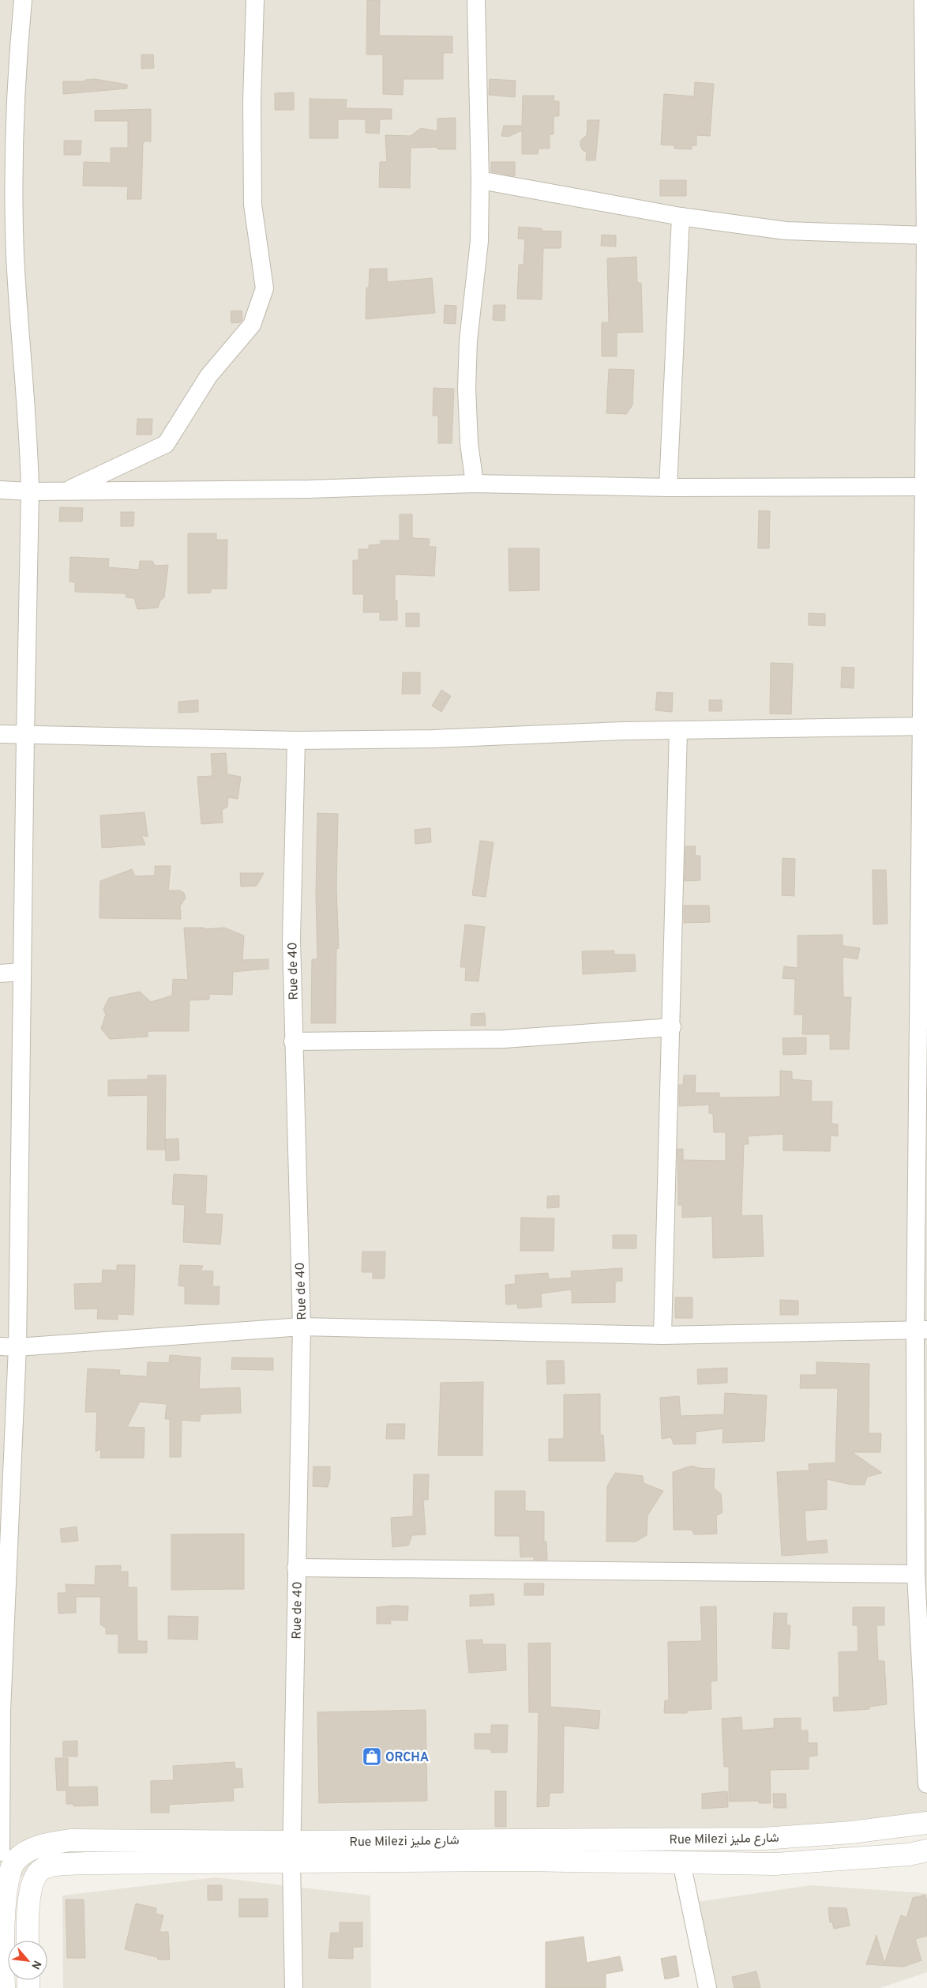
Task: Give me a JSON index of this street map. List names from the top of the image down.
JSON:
{
  "streets": {
    "street": ["Rue de 40", "Rue Milezi شارع مليز"]
  },
  "crossings": [
    ["Rue de 40", "Rue Milezi شارع مليز"]
  ],
  "places": {
    "shop": ["ORCHA"]
  },
  "north": "bottom right"
}
